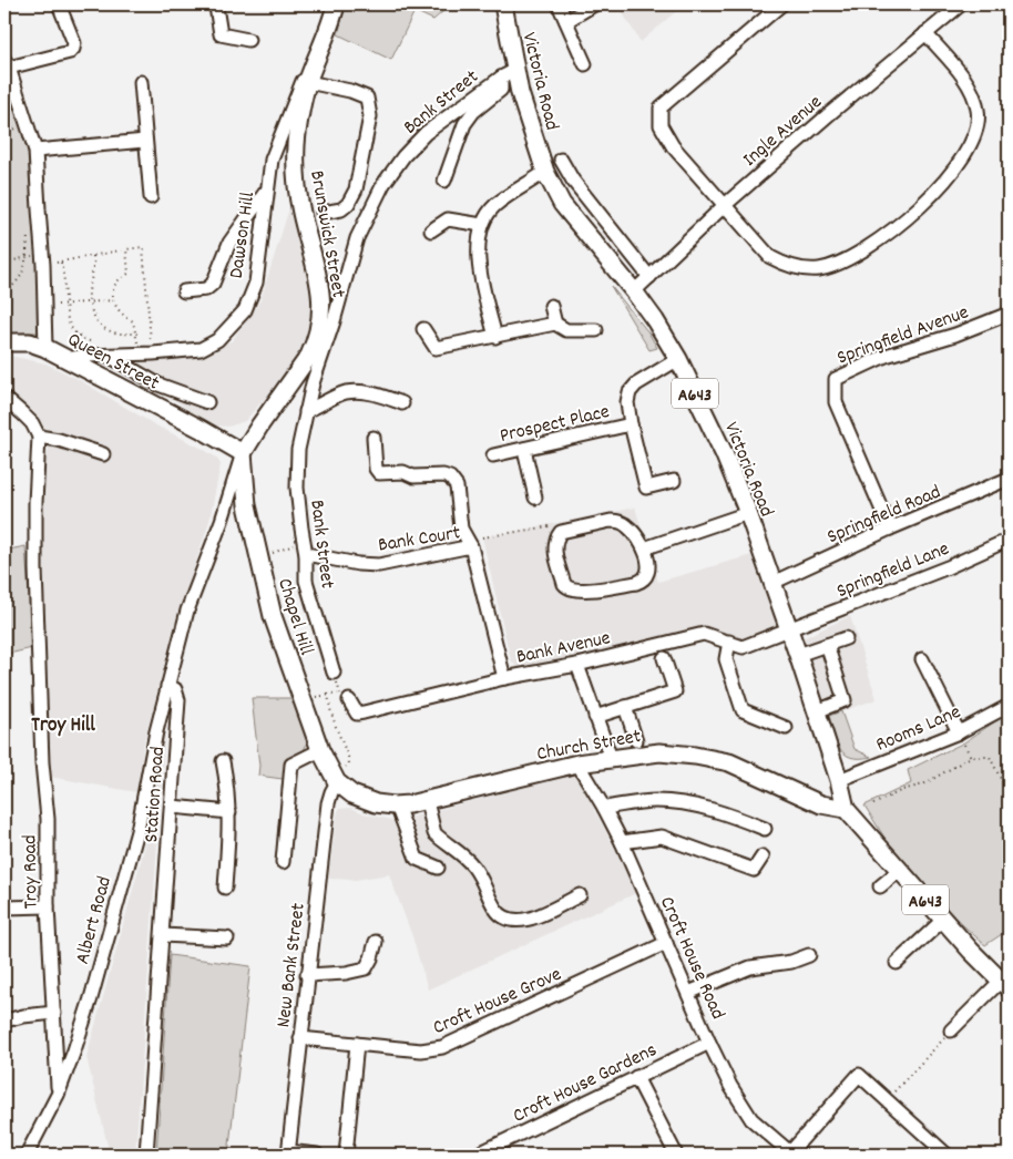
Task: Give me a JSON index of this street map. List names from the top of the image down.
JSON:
{
  "streets": {
    "main road": [
      "Victoria Road",
      "Brunswick Street",
      "Queen Street",
      "A643",
      "Chapel Hill",
      "Church Street"
    ],
    "street": [
      "Bank Street",
      "Ingle Avenue",
      "Dawson Hill",
      "Springfield Avenue",
      "Prospect Place",
      "Springfield Road",
      "Bank Court",
      "Springfield Lane",
      "Bank Avenue",
      "Rooms Lane",
      "Station Road",
      "Troy Road",
      "Albert Road",
      "Croft House Road",
      "New Bank Street",
      "Croft House Grove",
      "Croft House Gardens"
    ]
  },
  "crossings": [
    ["Victoria Road", "Bank Street"],
    ["Victoria Road", "Ingle Avenue"],
    ["Victoria Road", "Prospect Place"],
    ["Victoria Road", "Springfield Road"],
    ["Victoria Road", "Springfield Lane"],
    ["Victoria Road", "Bank Avenue"],
    ["Victoria Road", "Rooms Lane"],
    ["Victoria Road", "Church Street"],
    ["Bank Street", "Brunswick Street"],
    ["Bank Street", "Bank Court"],
    ["Brunswick Street", "Dawson Hill"],
    ["Brunswick Street", "Queen Street"],
    ["Brunswick Street", "Chapel Hill"],
    ["Dawson Hill", "Queen Street"],
    ["Springfield Avenue", "Springfield Road"],
    ["Queen Street", "Chapel Hill"],
    ["Bank Court", "Bank Avenue"],
    ["Springfield Lane", "Bank Avenue"],
    ["Chapel Hill", "Church Street"],
    ["Chapel Hill", "New Bank Street"],
    ["Church Street", "Croft House Road"],
    ["Church Street", "New Bank Street"],
    ["Station Road", "Albert Road"],
    ["Troy Road", "Albert Road"],
    ["Croft House Road", "Croft House Grove"],
    ["Croft House Road", "Croft House Gardens"],
    ["New Bank Street", "Croft House Grove"]
  ],
  "districts": ["Troy Hill"]
}
